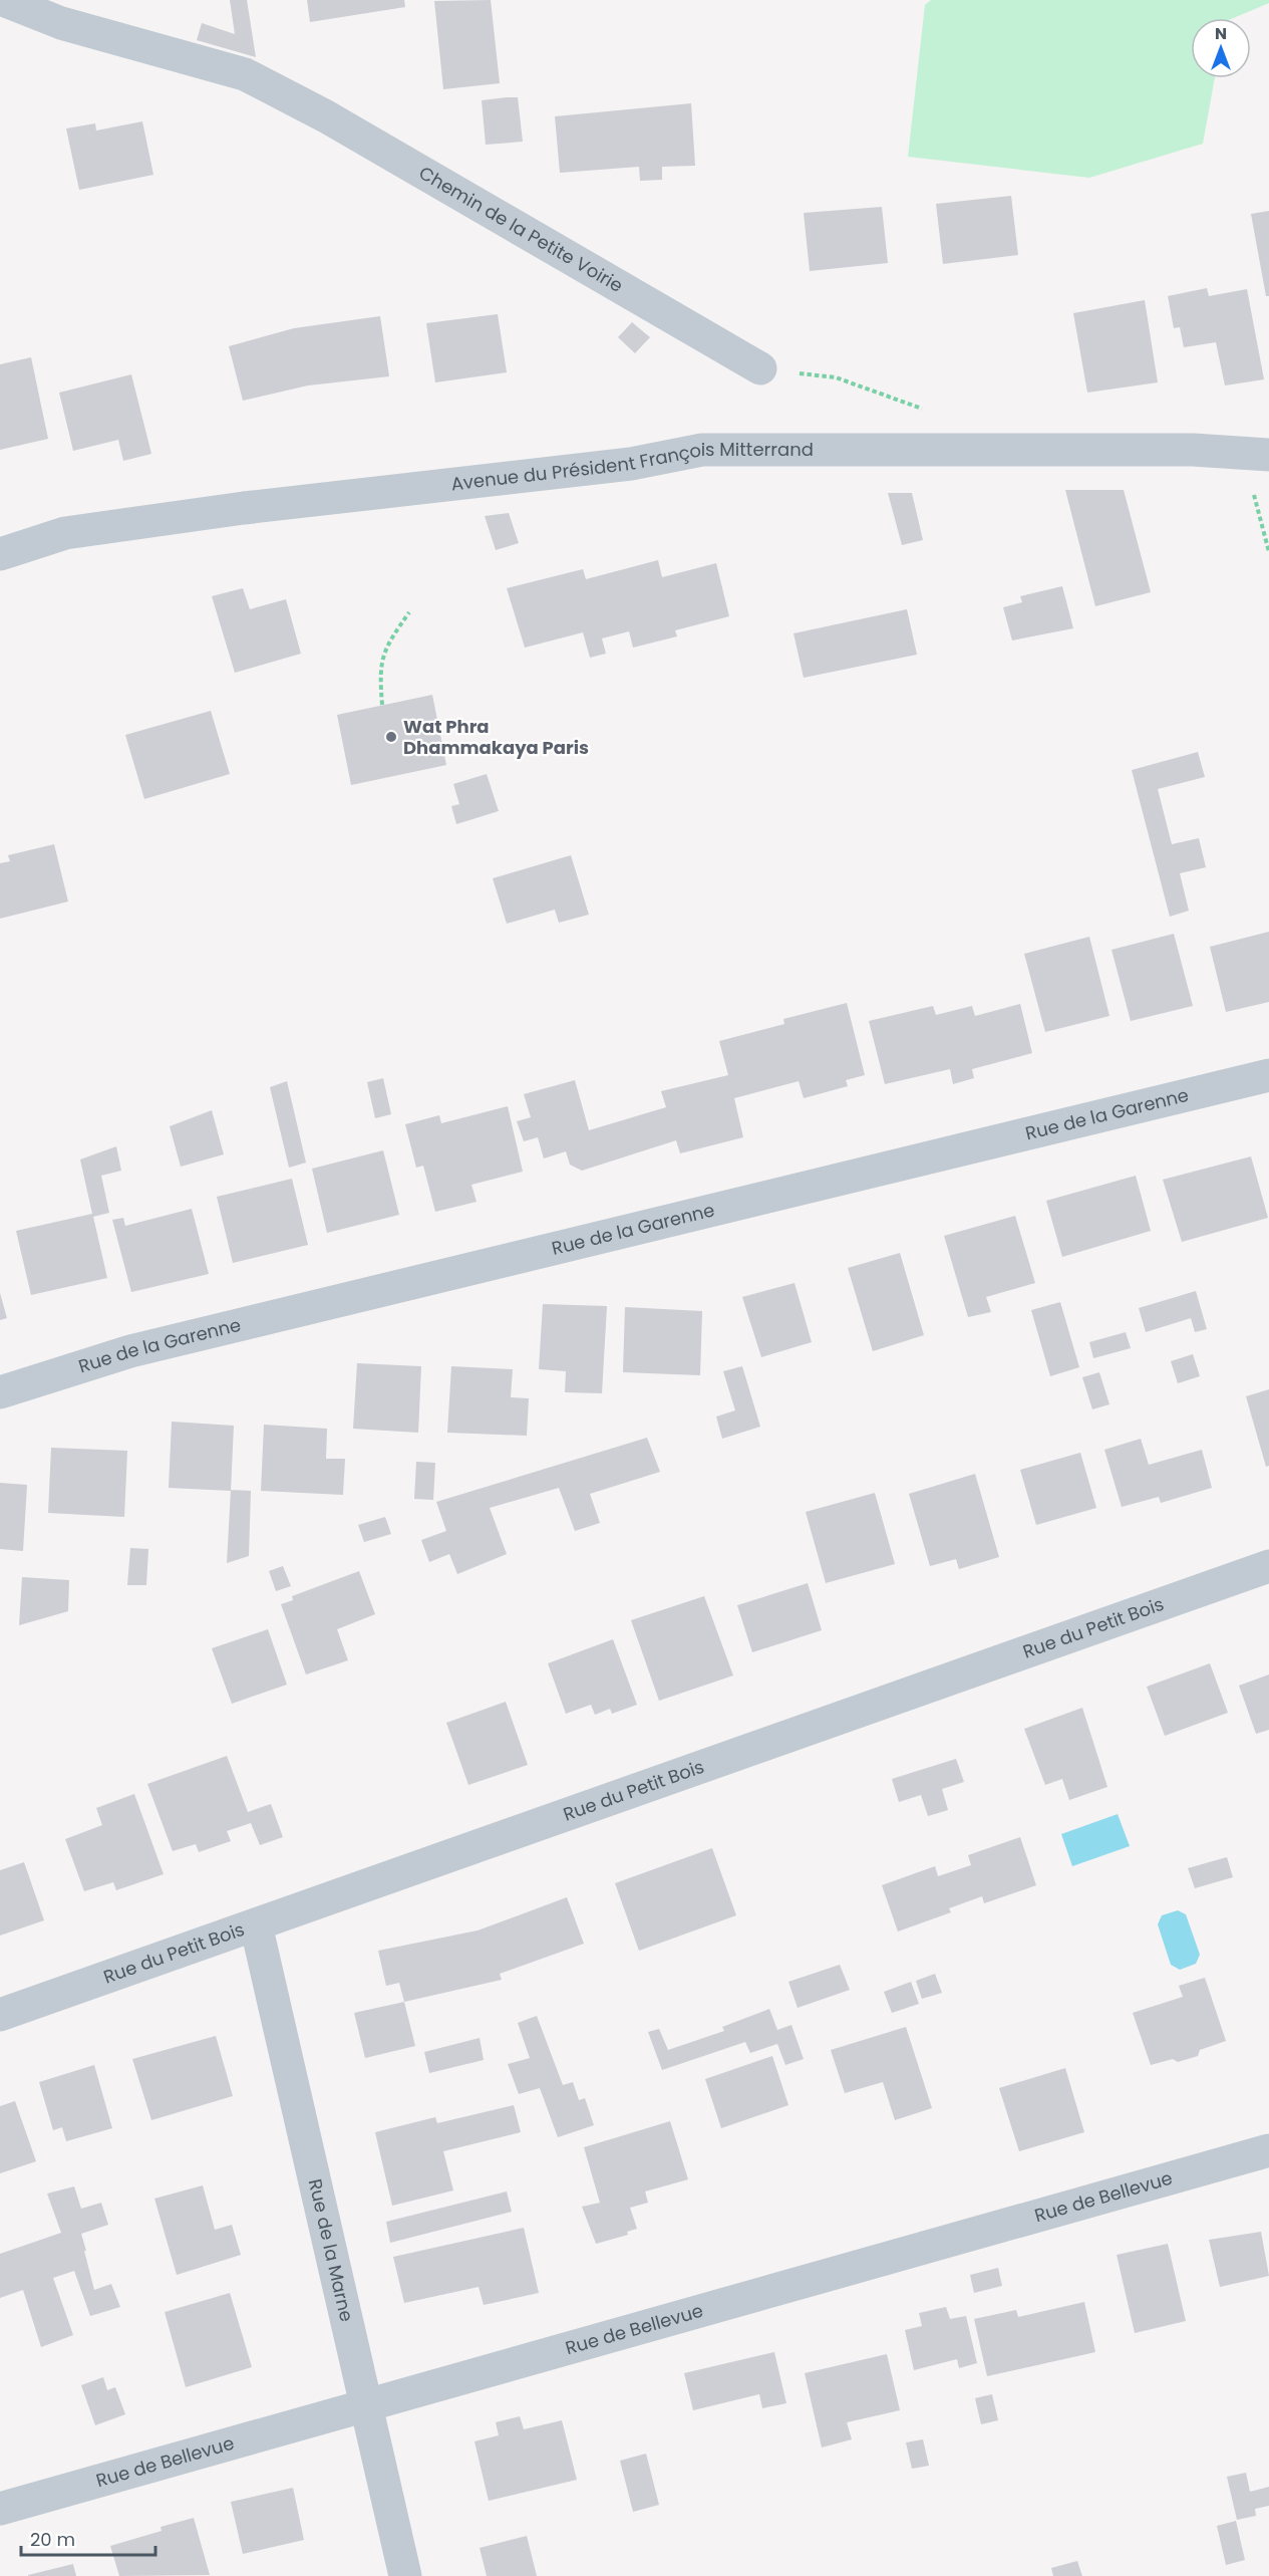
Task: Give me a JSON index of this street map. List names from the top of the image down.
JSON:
{
  "streets": {
    "street": [
      "Chemin de la Petite Voirie",
      "Avenue du Président François Mitterrand",
      "Rue de la Garenne",
      "Rue du Petit Bois",
      "Rue de Bellevue",
      "Rue de la Marne"
    ]
  },
  "crossings": [
    ["Rue du Petit Bois", "Rue de la Marne"],
    ["Rue de Bellevue", "Rue de la Marne"]
  ],
  "places": ["Wat Phra Dhammakaya Paris"],
  "scale_bar": "20 m",
  "north": "top"
}
